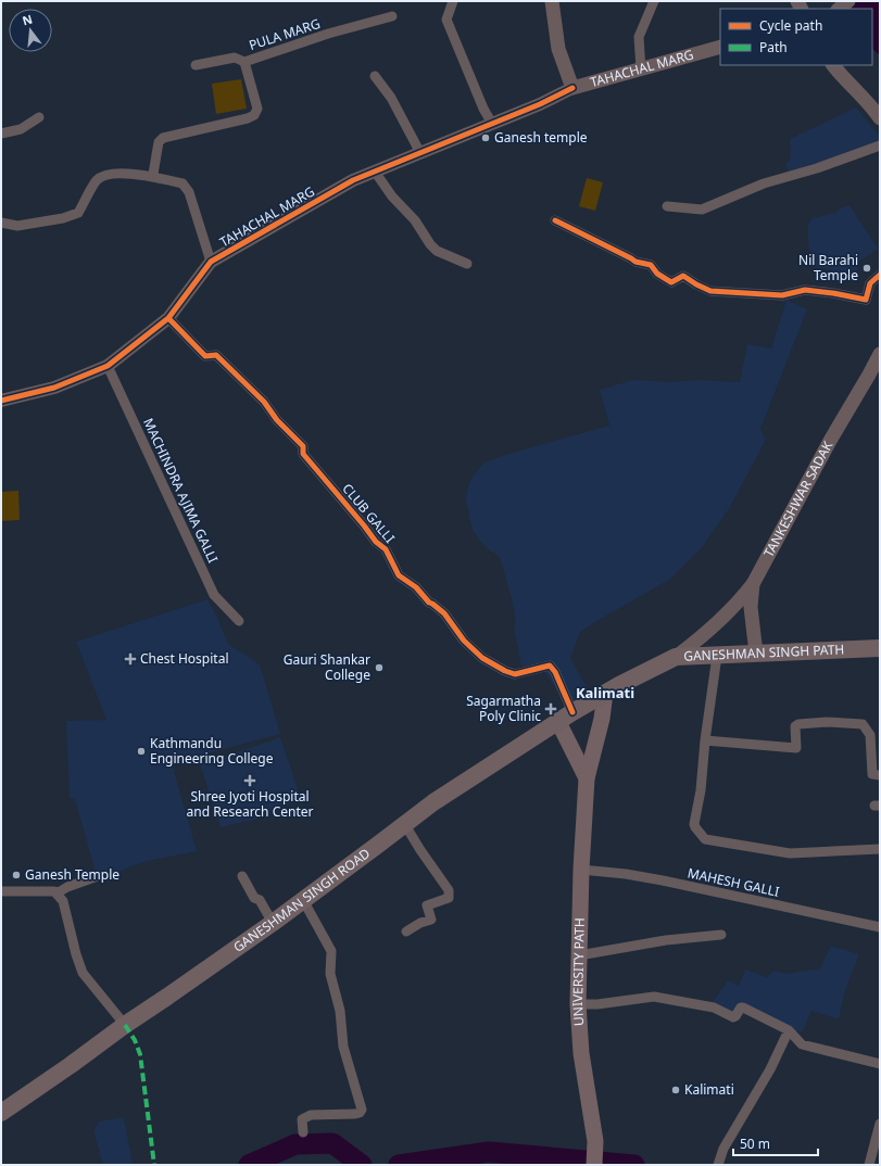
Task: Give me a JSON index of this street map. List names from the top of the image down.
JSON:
{
  "streets": {
    "highway": ["GANESHMAN SINGH PATH", "GANESHMAN SINGH ROAD"],
    "main road": ["TAHACHAL MARG", "TANKESHWAR SADAK", "UNIVERSITY PATH"],
    "street": [
      "PULA MARG",
      "MACHINDRA AJIMA GALLI",
      "CLUB GALLI",
      "MAHESH GALLI"
    ]
  },
  "crossings": [
    ["TAHACHAL MARG", "MACHINDRA AJIMA GALLI"],
    ["TAHACHAL MARG", "CLUB GALLI"],
    ["TANKESHWAR SADAK", "GANESHMAN SINGH PATH"],
    ["CLUB GALLI", "GANESHMAN SINGH ROAD"],
    ["GANESHMAN SINGH PATH", "GANESHMAN SINGH ROAD"],
    ["GANESHMAN SINGH PATH", "UNIVERSITY PATH"],
    ["MAHESH GALLI", "UNIVERSITY PATH"],
    ["GANESHMAN SINGH ROAD", "UNIVERSITY PATH"]
  ],
  "districts": ["Kalimati"],
  "places": {
    "other": [
      "Ganesh temple",
      "Nil Barahi Temple",
      "Gauri Shankar College",
      "Kathmandu Engineering College",
      "Ganesh Temple",
      "Kalimati"
    ],
    "health": ["Chest Hospital", "Sagarmatha Poly Clinic", "Shree Jyoti Hospital and Research Center"]
  },
  "legend": ["Cycle path", "Path"],
  "scale_bar": "50 m",
  "north": "top"
}
